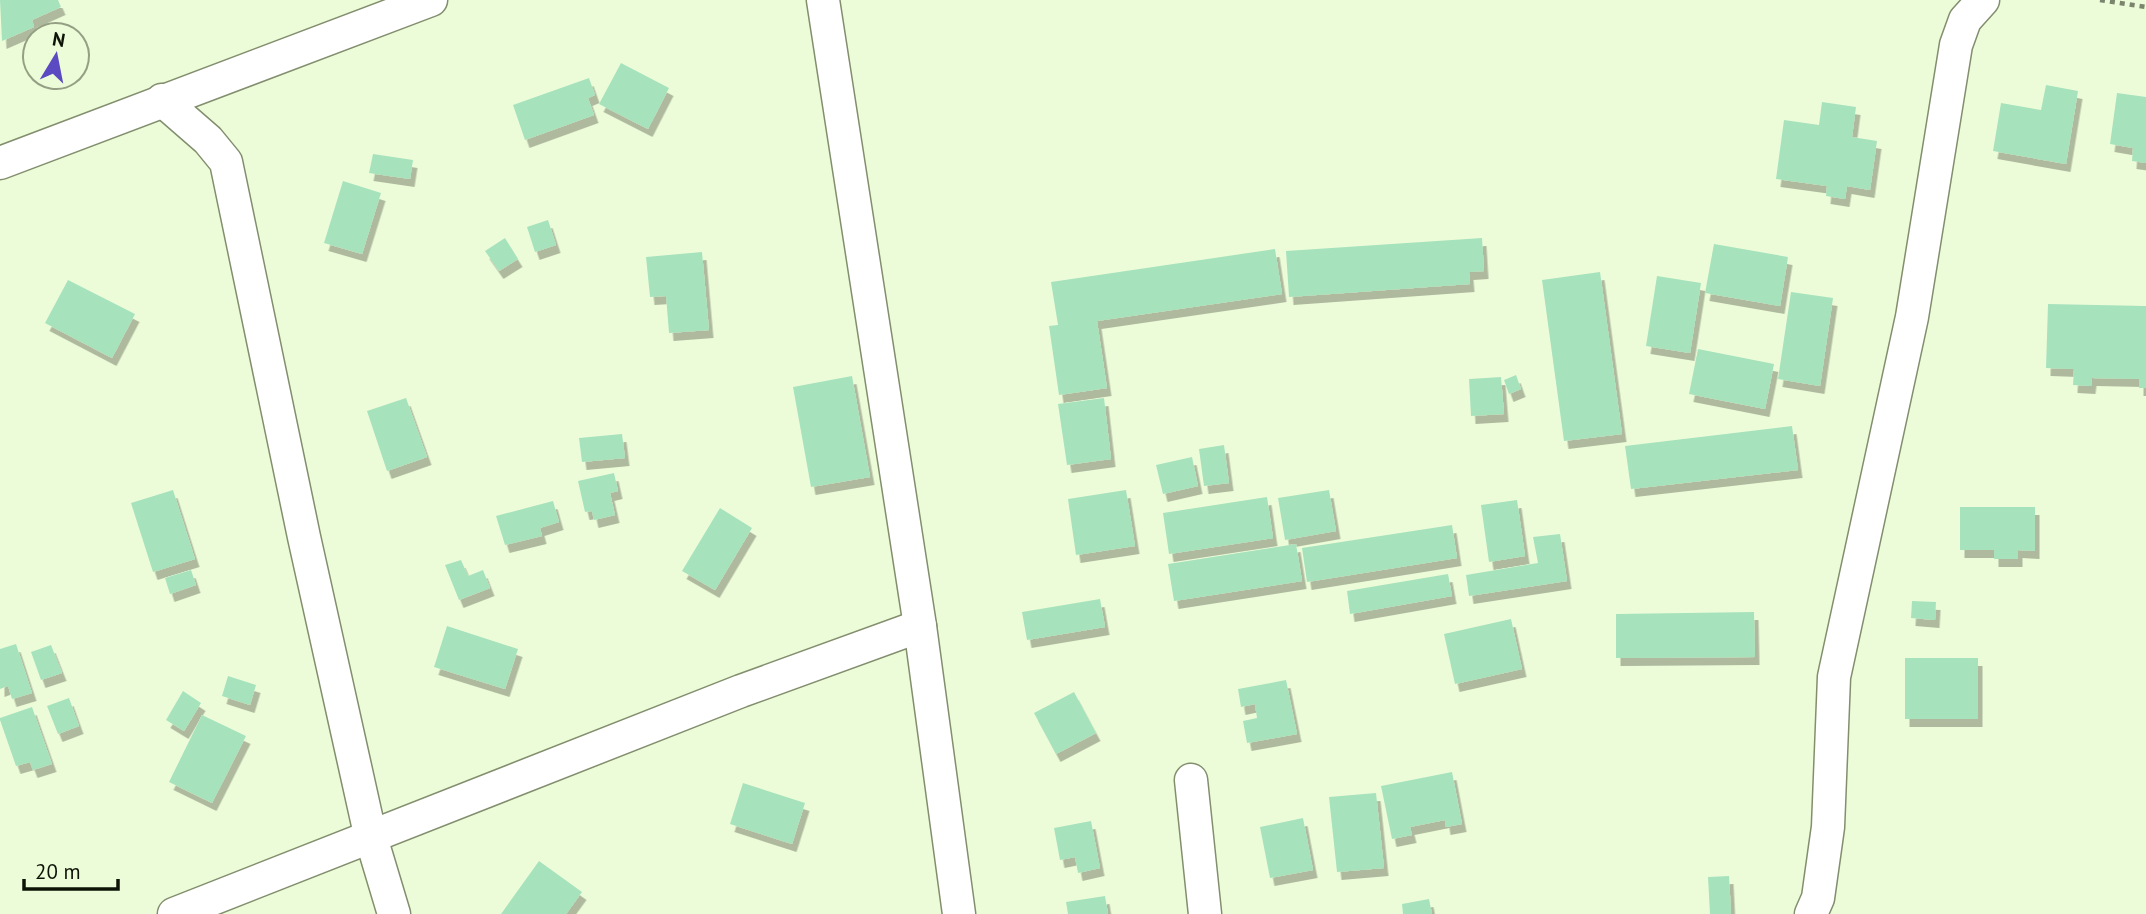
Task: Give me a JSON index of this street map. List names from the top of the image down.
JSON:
{
  "scale_bar": "20 m",
  "north": "top"
}
